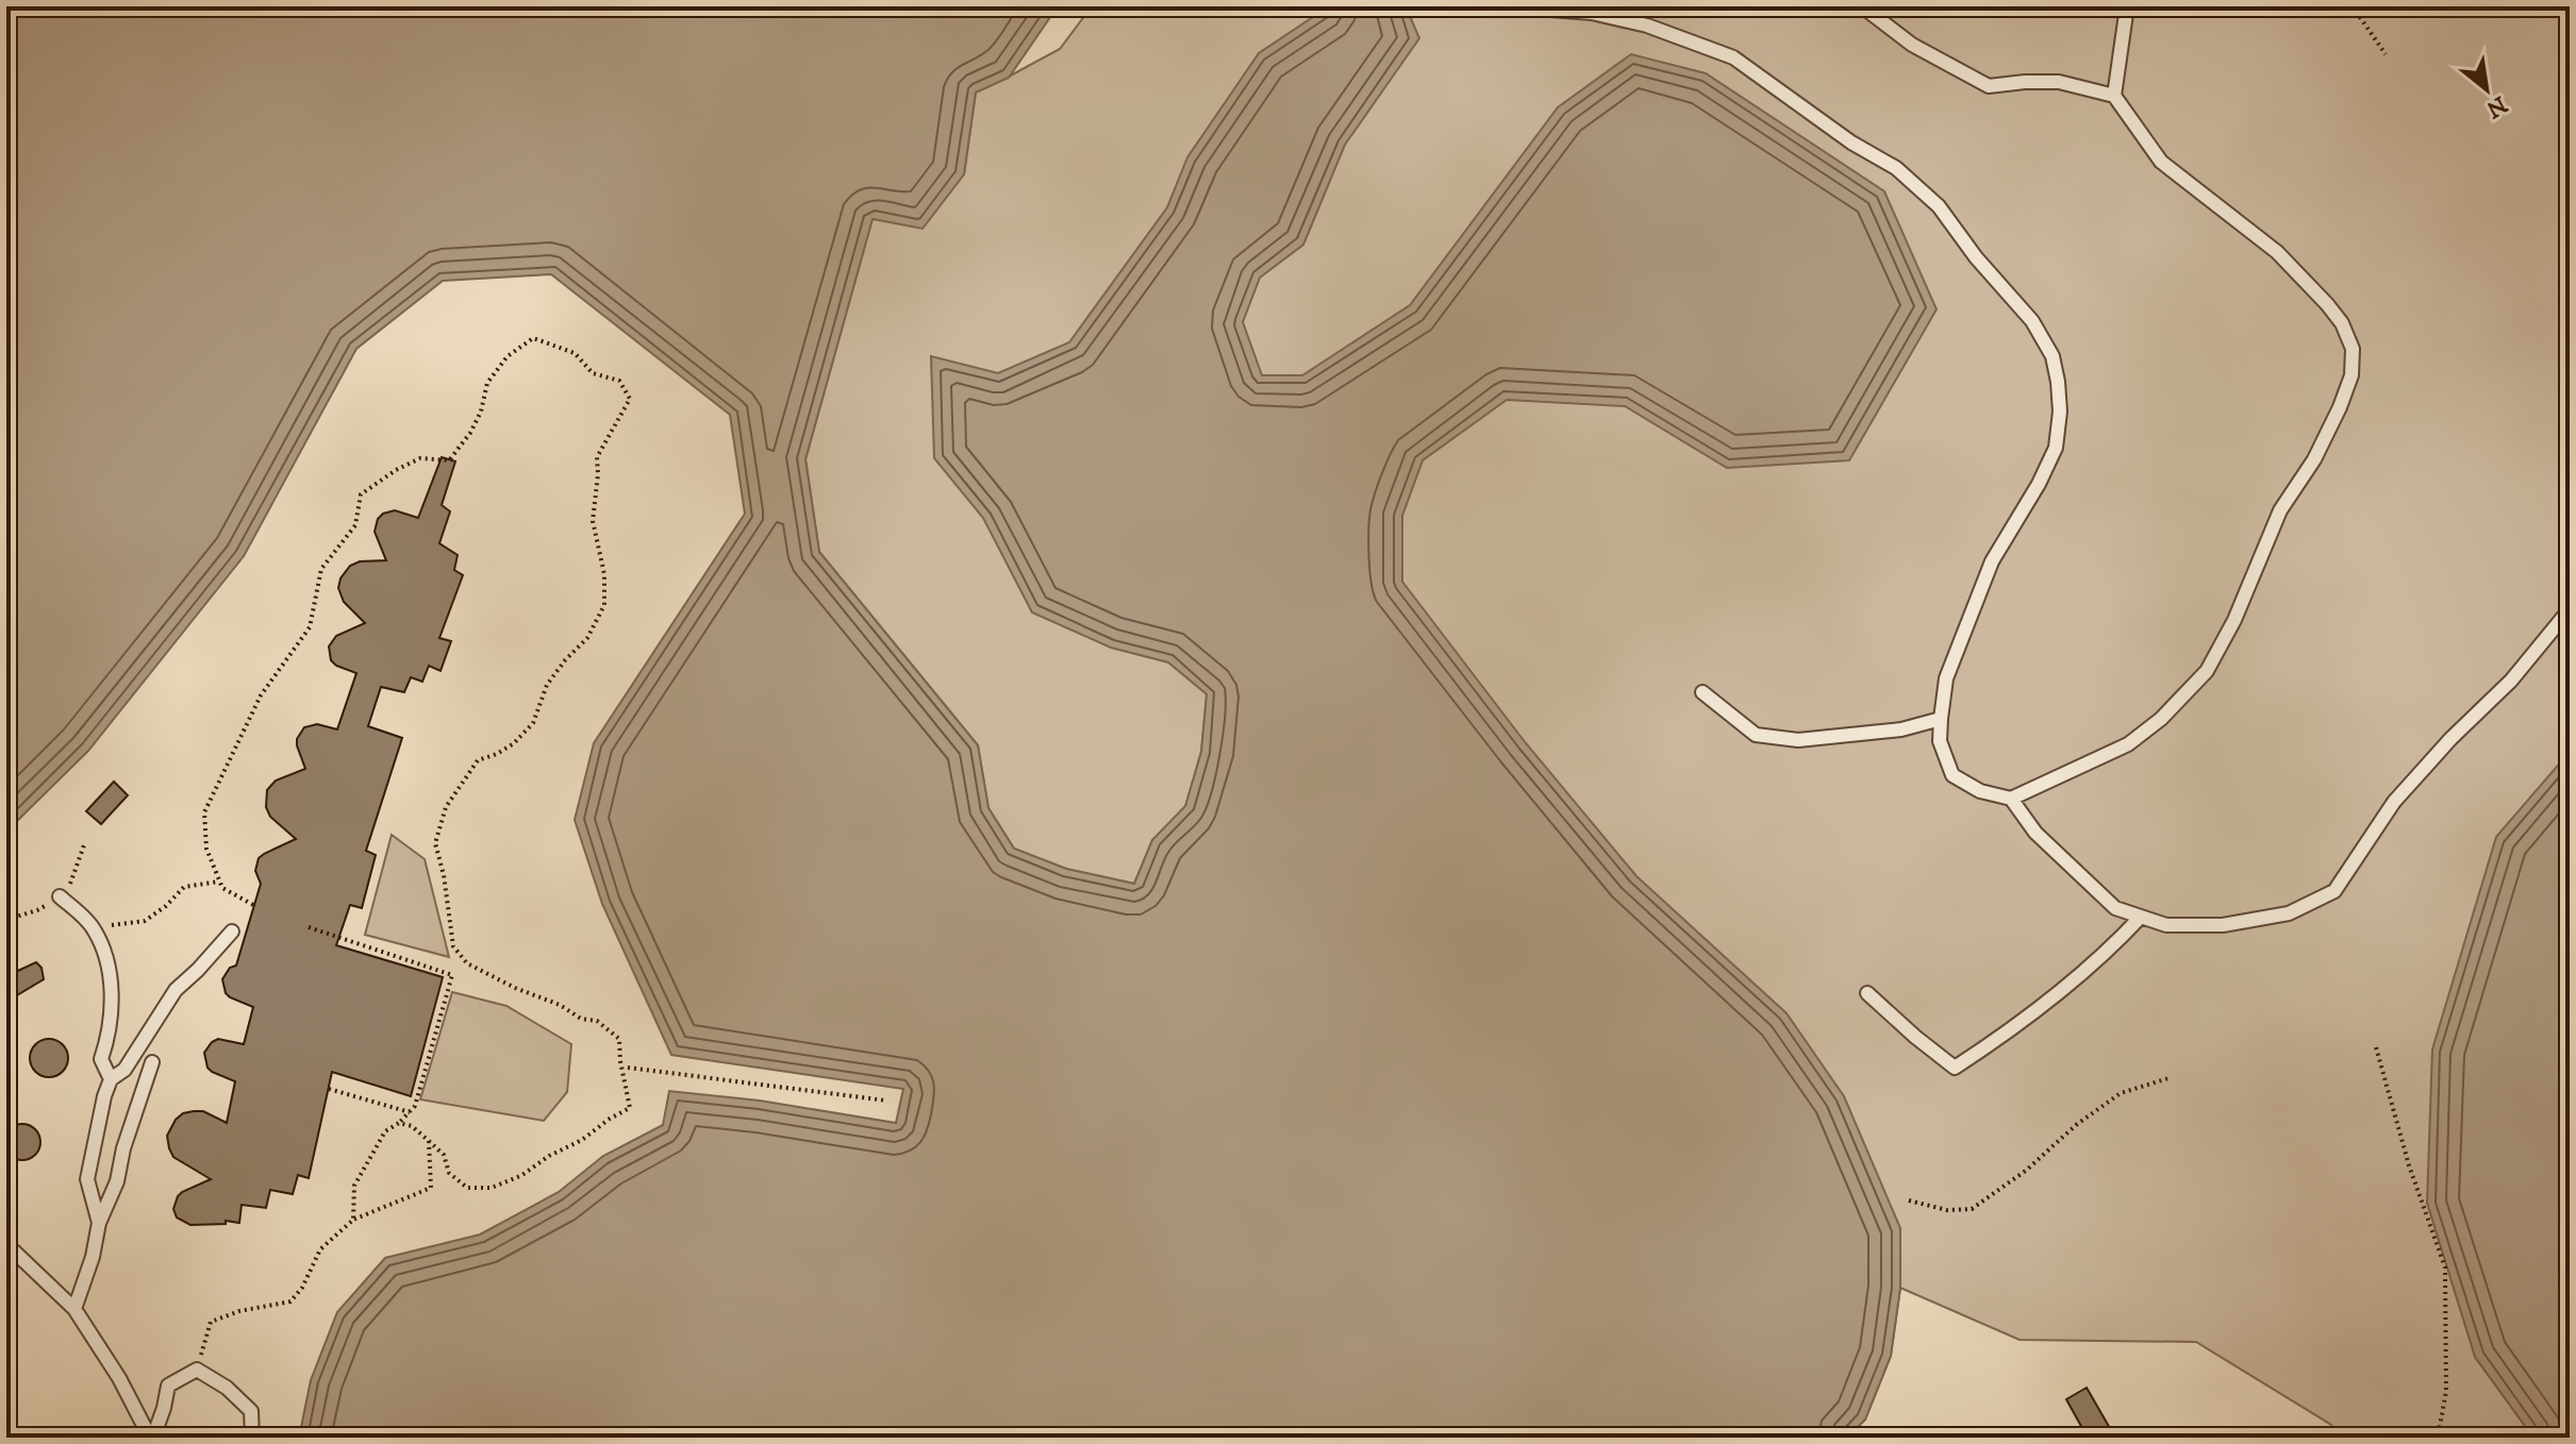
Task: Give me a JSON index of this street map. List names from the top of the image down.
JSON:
{
  "north": "bottom right"
}
